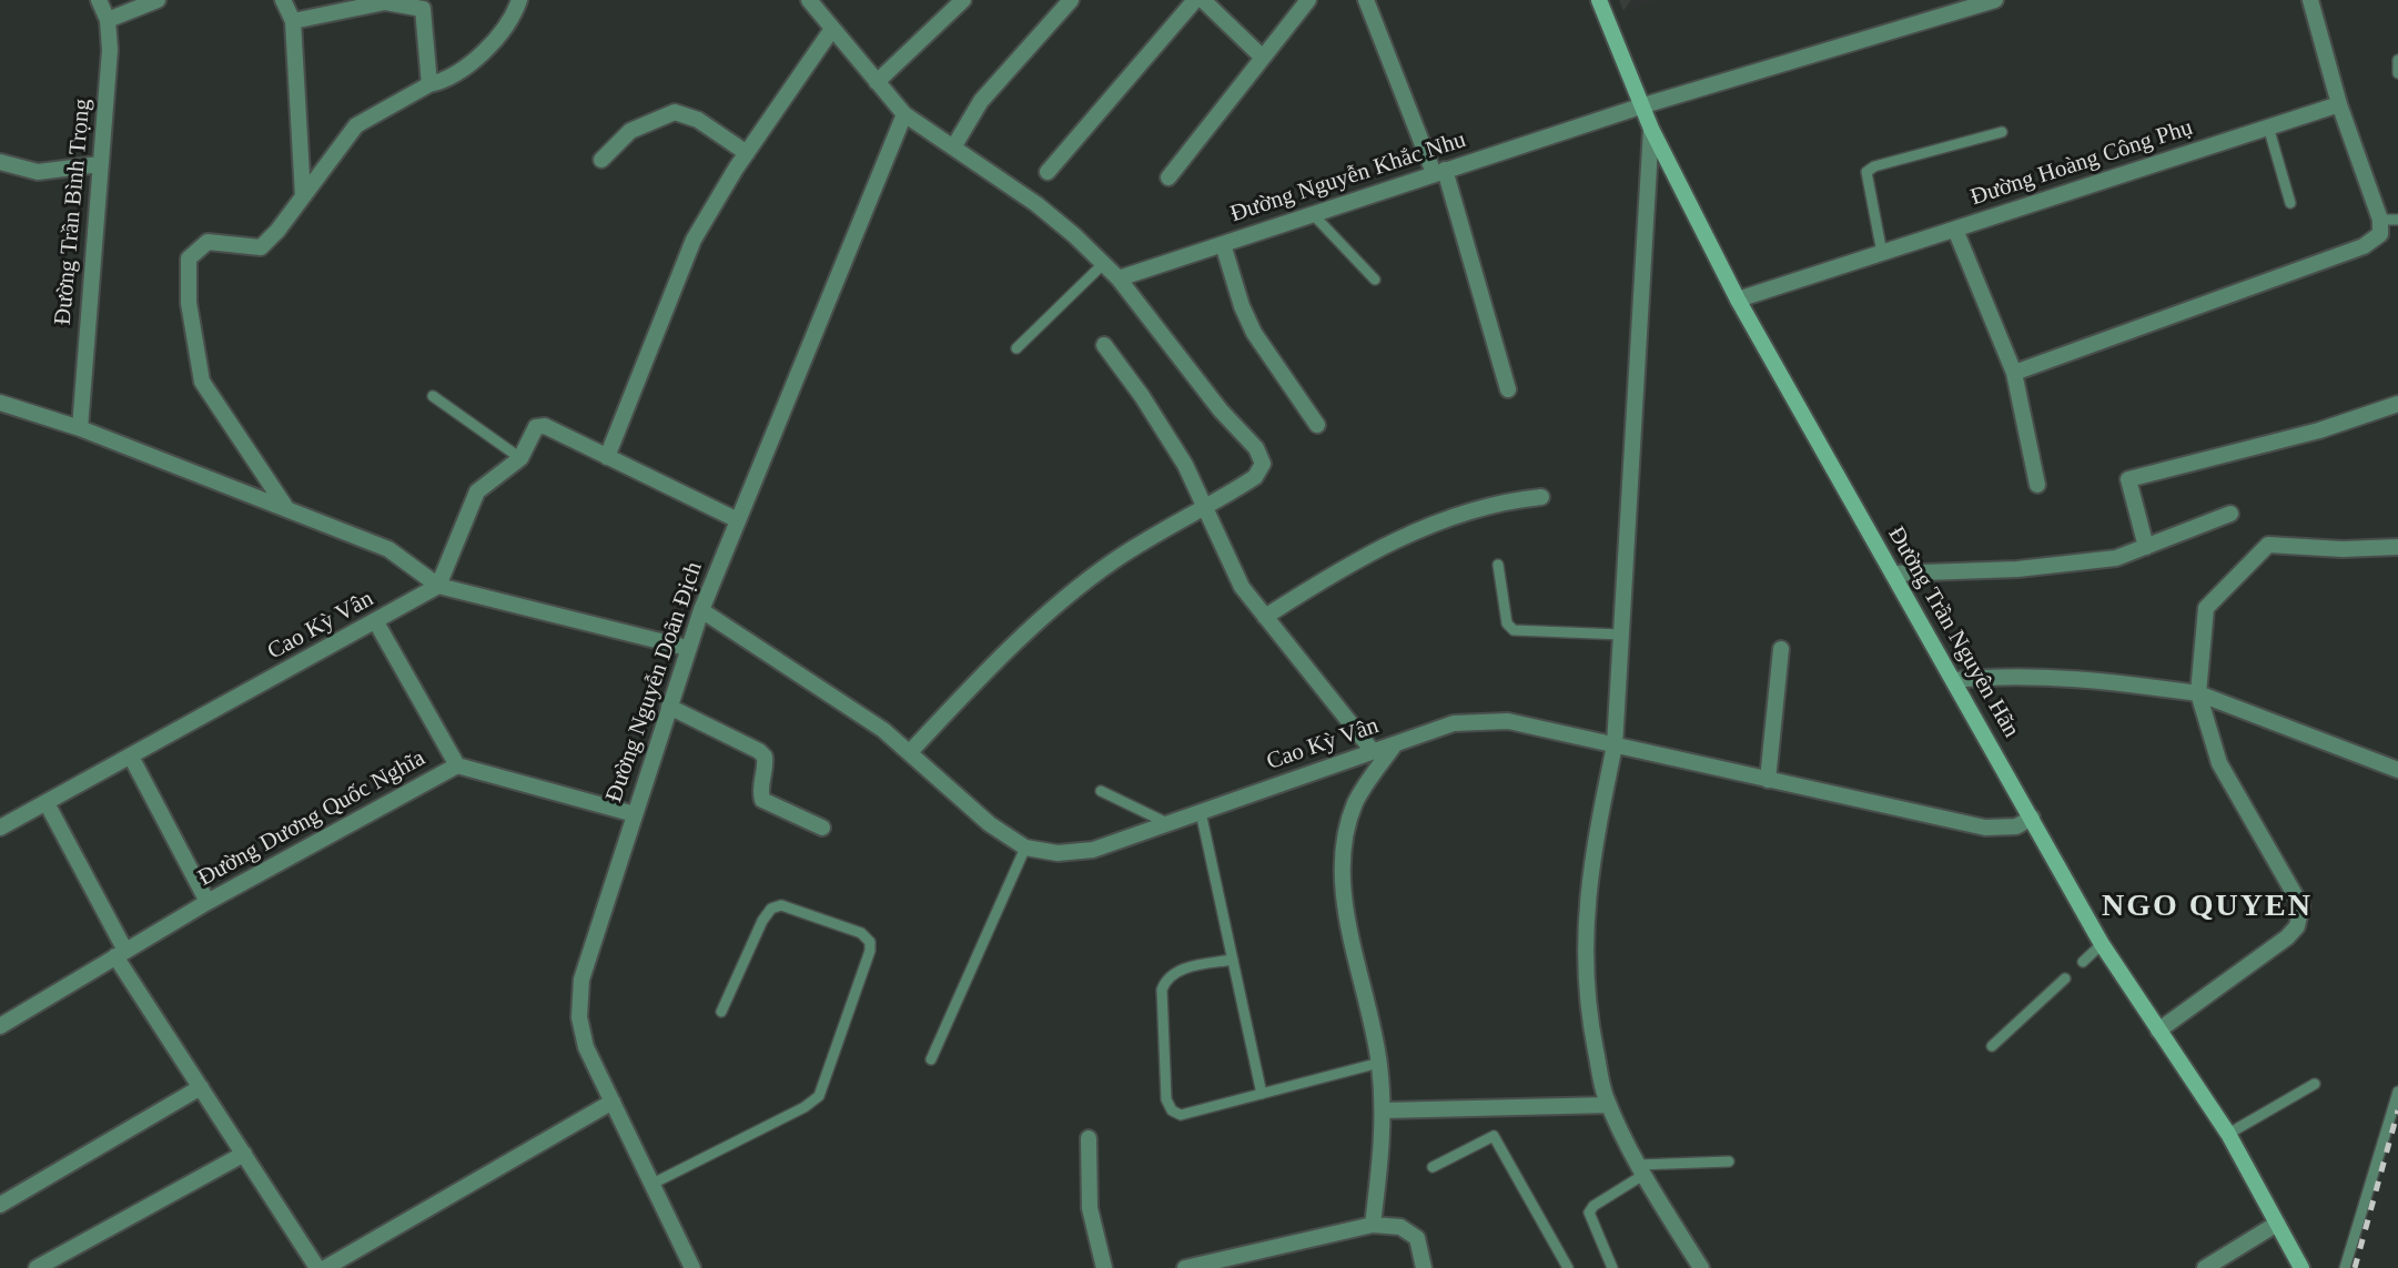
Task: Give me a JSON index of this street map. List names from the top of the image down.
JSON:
{
  "streets": {
    "street": [
      "Đường Hoàng Công Phụ",
      "Đường Nguyễn Khắc Nhu",
      "Đường Trần Bình Trọng",
      "Cao Kỳ Vân",
      "Đường Trần Nguyên Hãn",
      "Đường Nguyễn Doãn Địch",
      "Đường Dương Quốc Nghĩa"
    ]
  },
  "crossings": [
    ["Đường Hoàng Công Phụ", "Đường Trần Nguyên Hãn"],
    ["Đường Nguyễn Khắc Nhu", "Đường Trần Nguyên Hãn"],
    ["Cao Kỳ Vân", "Đường Trần Nguyên Hãn"],
    ["Cao Kỳ Vân", "Đường Nguyễn Doãn Địch"],
    ["Đường Nguyễn Doãn Địch", "Đường Dương Quốc Nghĩa"]
  ],
  "districts": ["NGO QUYEN"]
}
